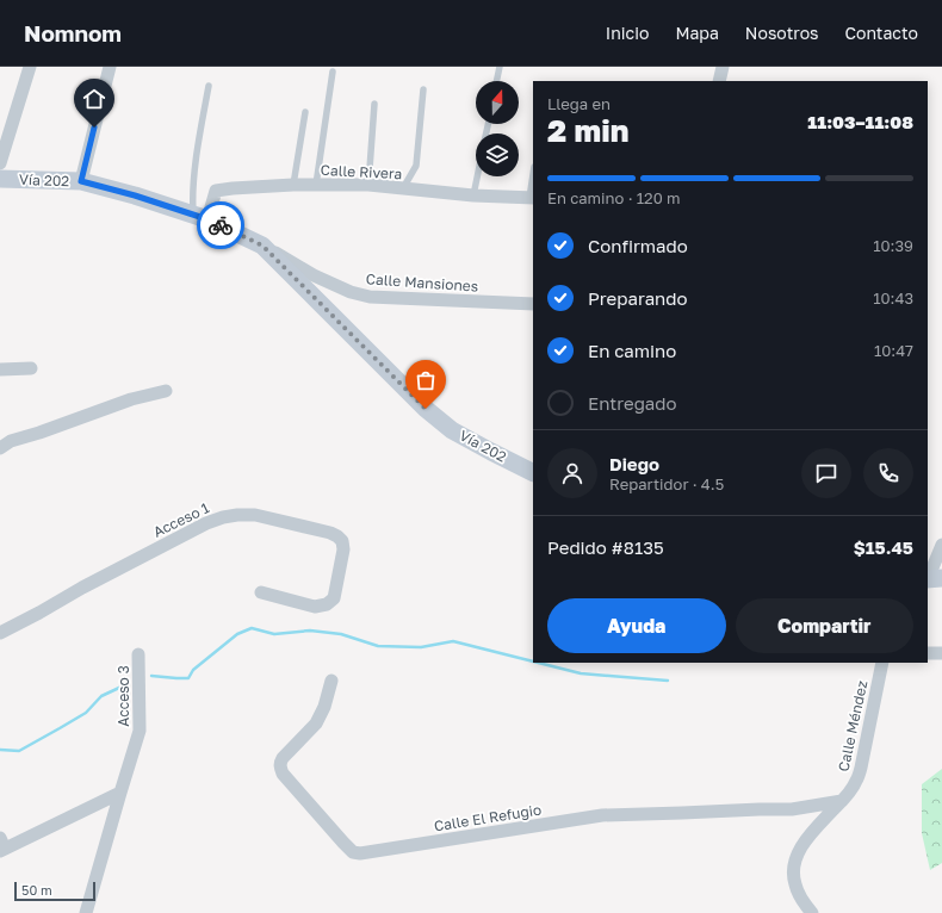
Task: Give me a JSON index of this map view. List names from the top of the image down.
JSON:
{
  "streets": {
    "main road": ["Vía 202"],
    "street": [
      "Calle Rivera",
      "Calle Mansiones",
      "Acceso 1",
      "Acceso 3",
      "Calle Méndez",
      "Calle El Refugio"
    ]
  },
  "crossings": [
    ["Calle Rivera", "Vía 202"],
    ["Vía 202", "Calle Mansiones"],
    ["Calle Méndez", "Calle El Refugio"]
  ],
  "scale_bar": "50 m",
  "north": "top",
  "page": {
    "header": "Nomnom",
    "nav": [
      "Inicio",
      "Mapa",
      "Nosotros",
      "Contacto"
    ],
    "heading": ["2 min", "Llega en", "11:03–11:08"],
    "panel": [
      "Diego",
      "Repartidor · 4.5",
      "Pedido #8135",
      "$15.45"
    ],
    "bar": "En camino · 120 m",
    "list": [
      ["Confirmado", "10:39"],
      ["Preparando", "10:43"],
      ["En camino", "10:47"],
      "Entregado"
    ],
    "buttons": ["Ayuda", "Compartir"],
    "scale": "50 m"
  }
}
